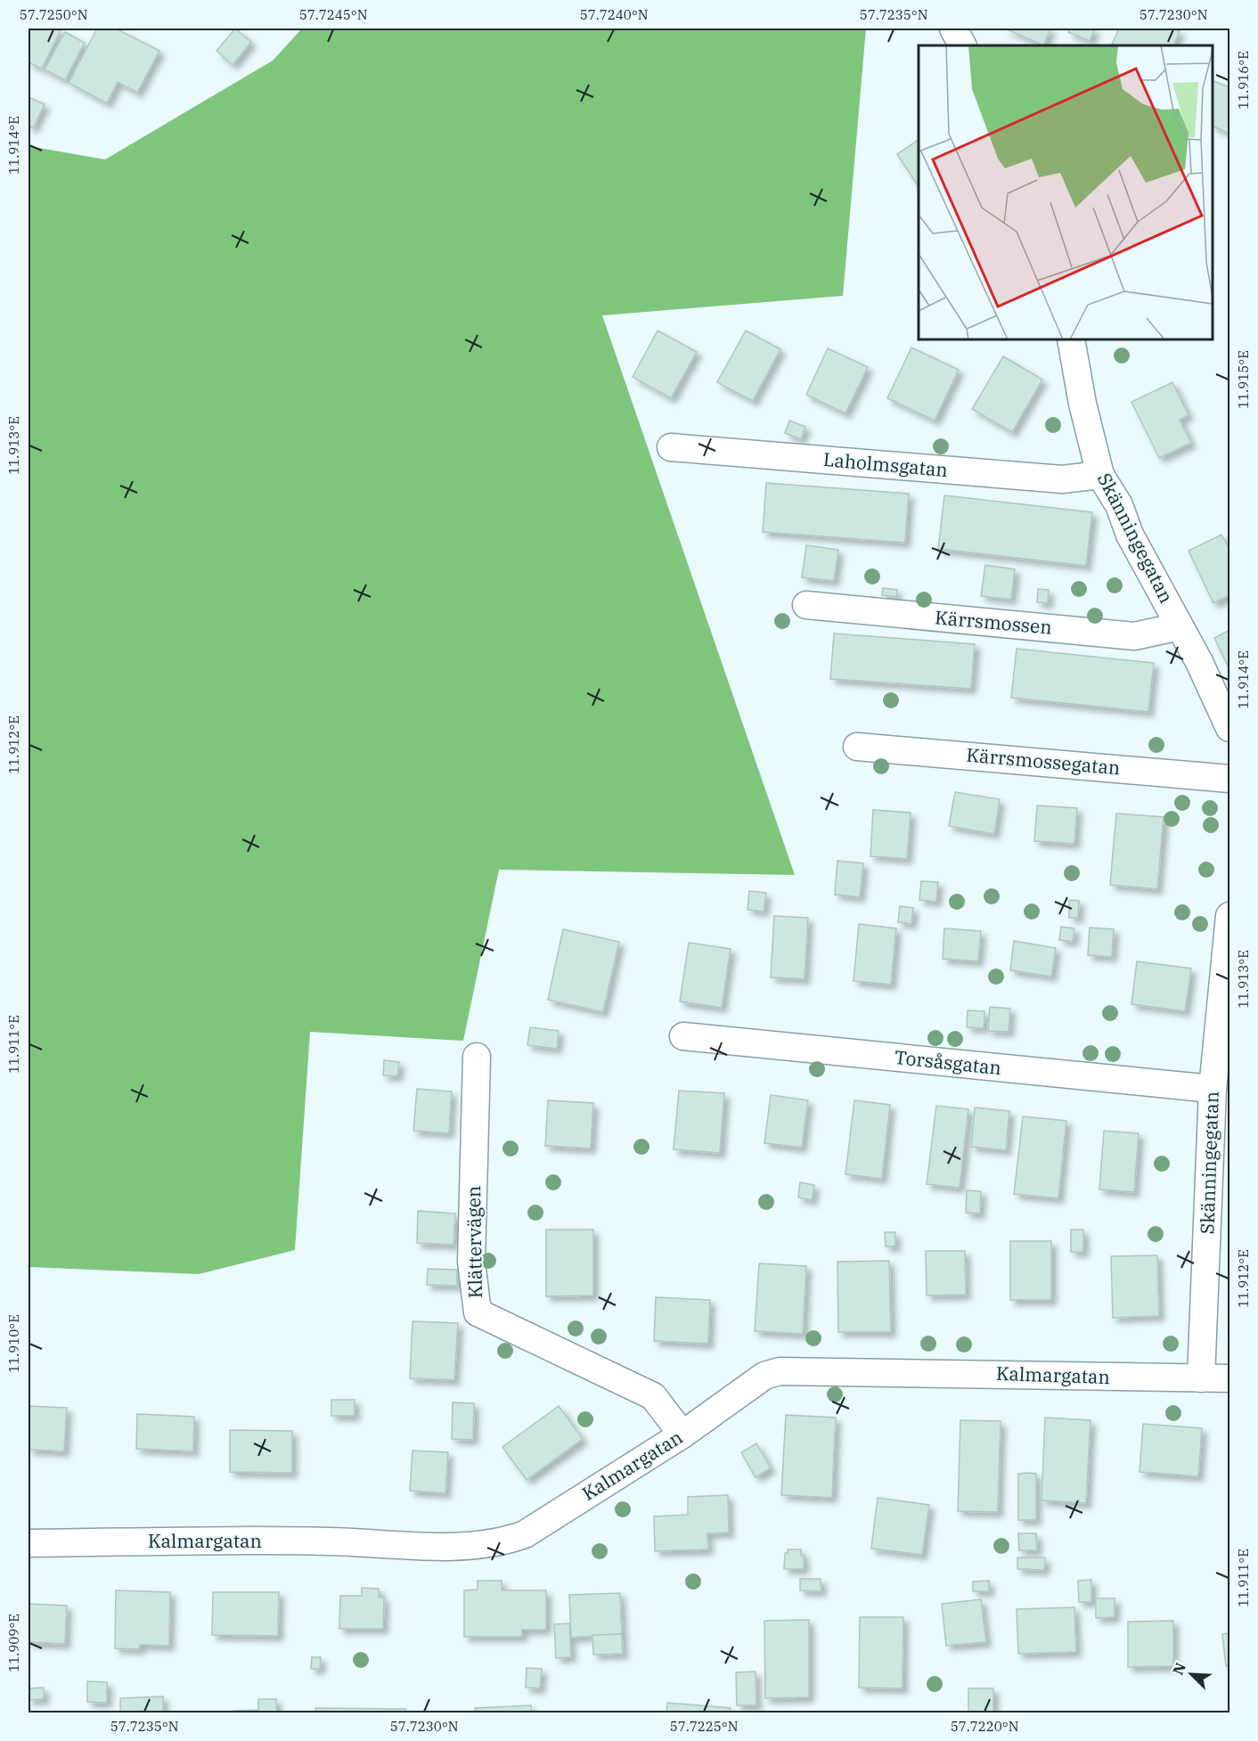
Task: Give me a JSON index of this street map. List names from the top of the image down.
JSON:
{
  "streets": {
    "street": [
      "Laholmsgatan",
      "Skänningegatan",
      "Kärrsmossen",
      "Kärrsmossegatan",
      "Torsåsgatan",
      "Klättervägen",
      "Kalmargatan"
    ]
  },
  "crossings": [
    ["Laholmsgatan", "Skänningegatan"],
    ["Skänningegatan", "Kärrsmossen"],
    ["Skänningegatan", "Torsåsgatan"],
    ["Skänningegatan", "Kalmargatan"],
    ["Klättervägen", "Kalmargatan"]
  ],
  "north": "top left",
  "coordinates": [
    "57.7250°N",
    "57.7245°N",
    "57.7240°N",
    "57.7235°N",
    "57.7230°N",
    "11.916°E",
    "11.914°E",
    "11.915°E",
    "11.913°E",
    "11.912°E",
    "11.911°E",
    "11.910°E",
    "11.909°E",
    "57.7225°N",
    "57.7220°N"
  ]
}
